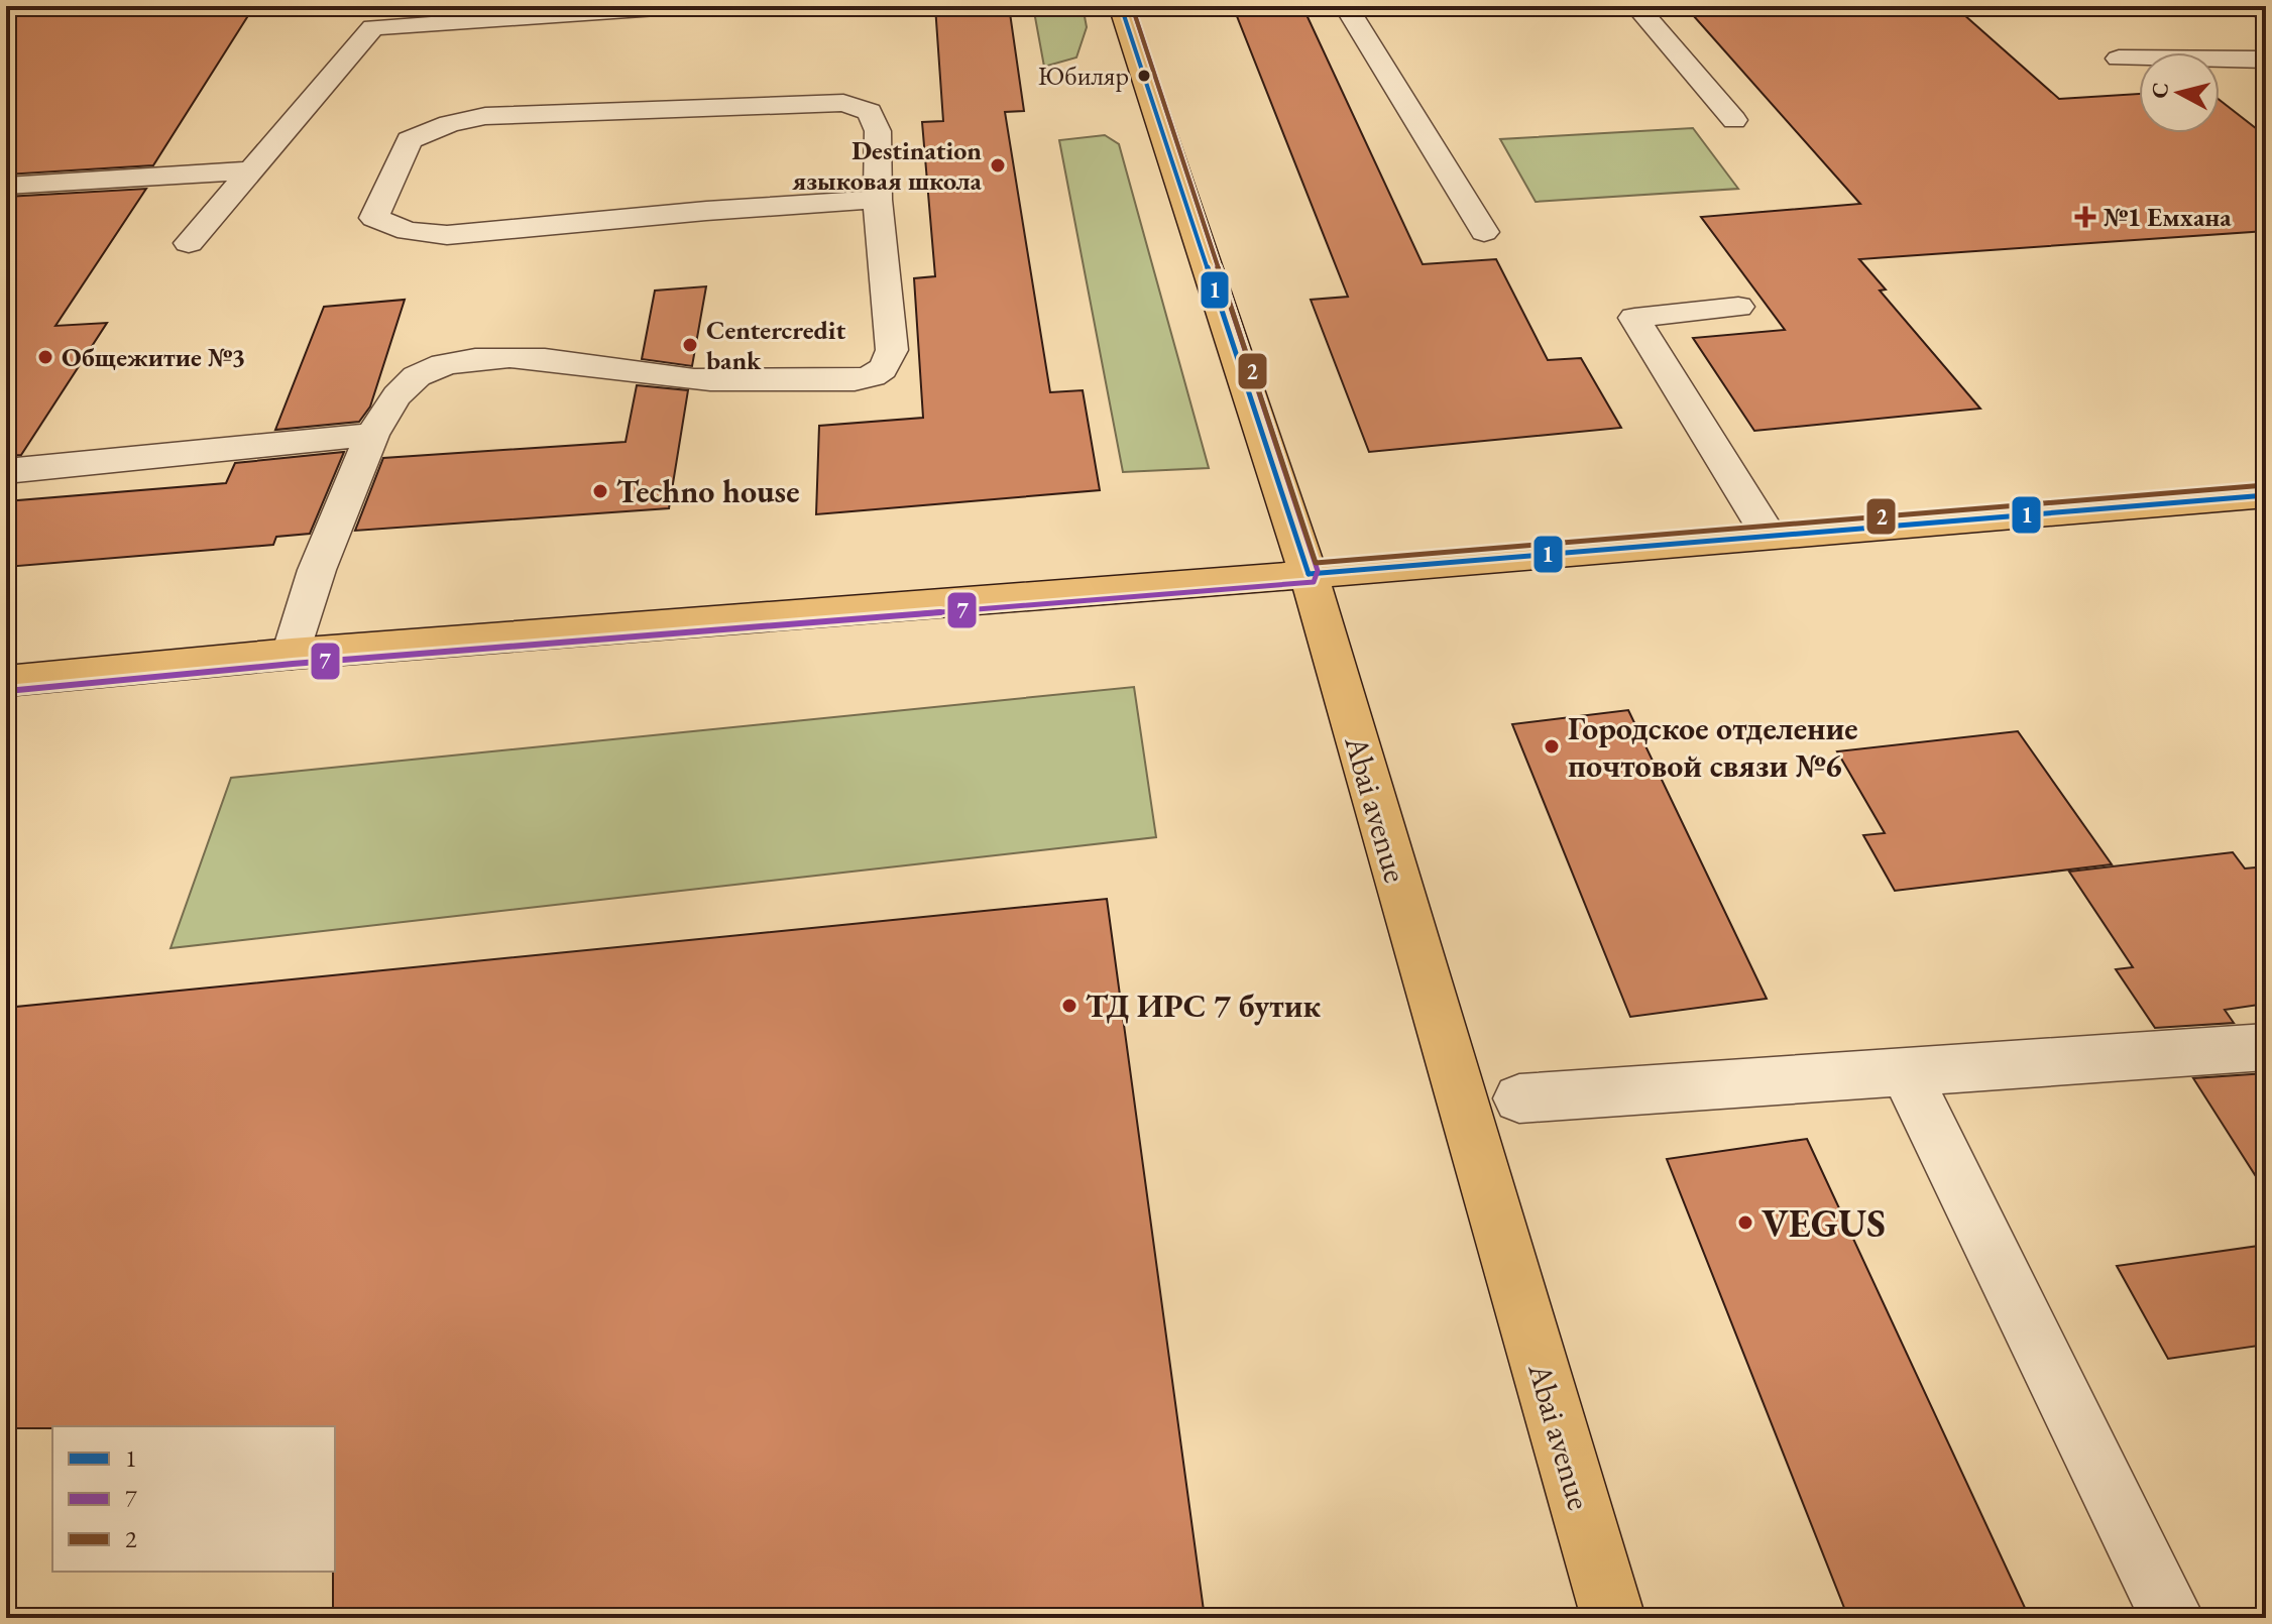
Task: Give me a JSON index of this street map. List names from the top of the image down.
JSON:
{
  "streets": {
    "main road": ["Abai avenue"]
  },
  "places": {
    "other": [
      "Юбиляр",
      "Destination языковая школа",
      "Centercredit bank",
      "Общежитие №3",
      "Techno house",
      "Городское отделение почтовой связи №6",
      "ТД ИРС 7 бутик",
      "VEGUS"
    ],
    "health": ["№1 Емхана"]
  },
  "lines": ["transit line 1", "transit line 7", "transit line 2"],
  "legend": ["1", "7", "2"],
  "north": "left"
}
